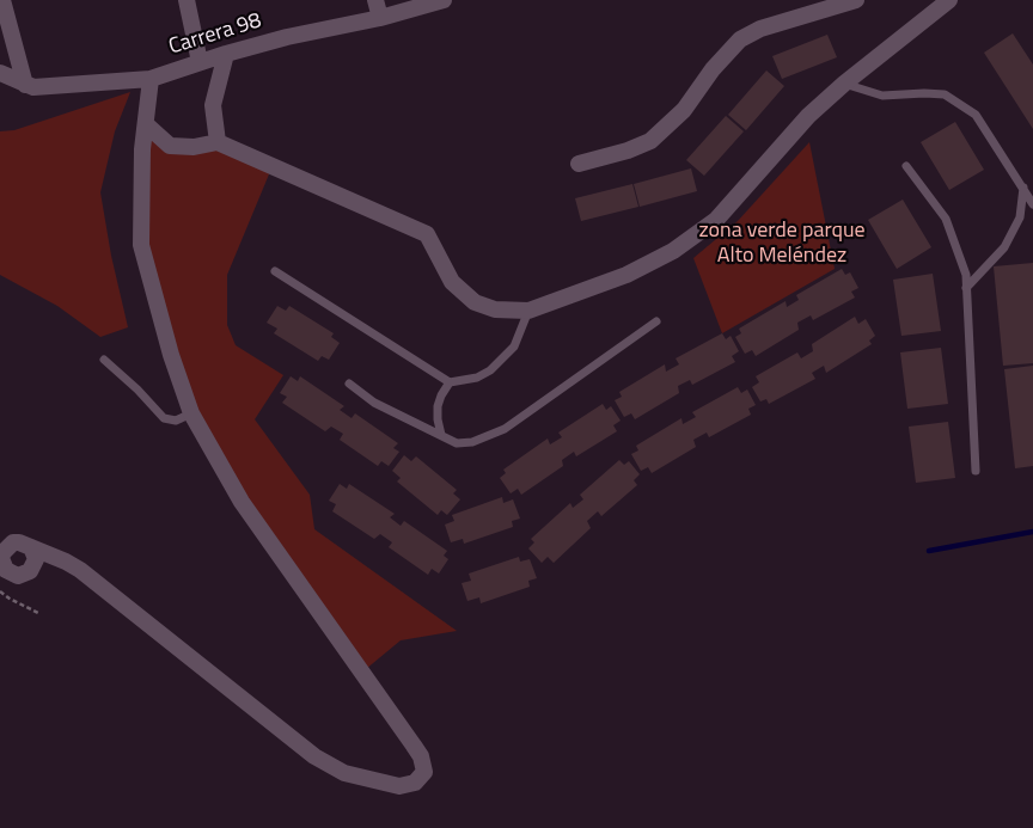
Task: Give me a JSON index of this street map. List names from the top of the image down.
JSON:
{
  "streets": {
    "street": ["Carrera 98"]
  },
  "parks": ["zona verde parque Alto Meléndez"]
}
